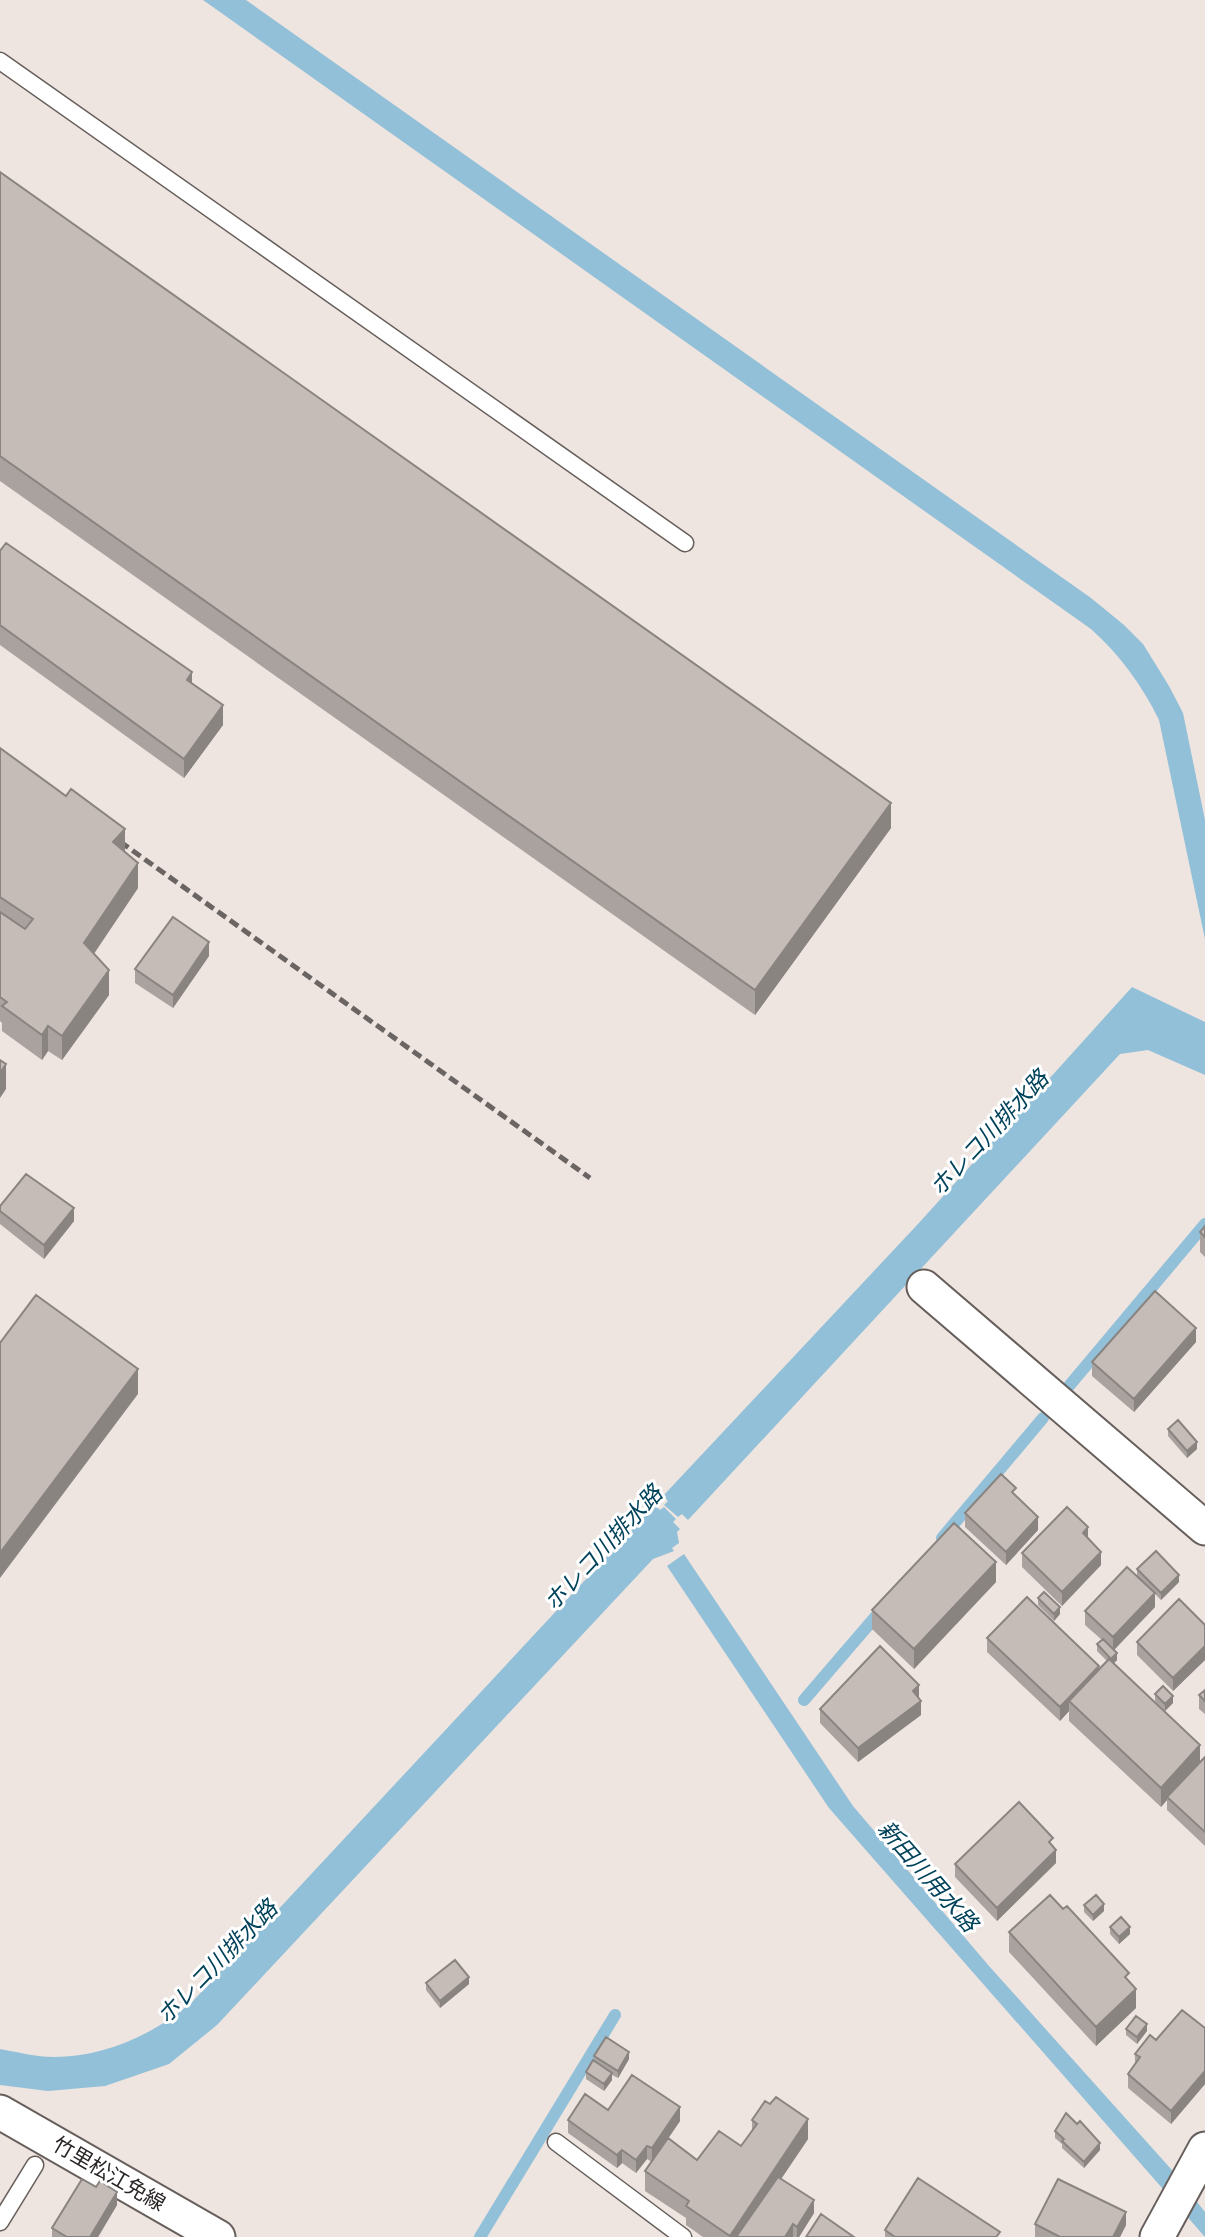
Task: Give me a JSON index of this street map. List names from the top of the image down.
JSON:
{
  "streets": {
    "street": ["竹里松江免線"]
  },
  "water": ["ホレコ川排水路", "新田川用水路"]
}
